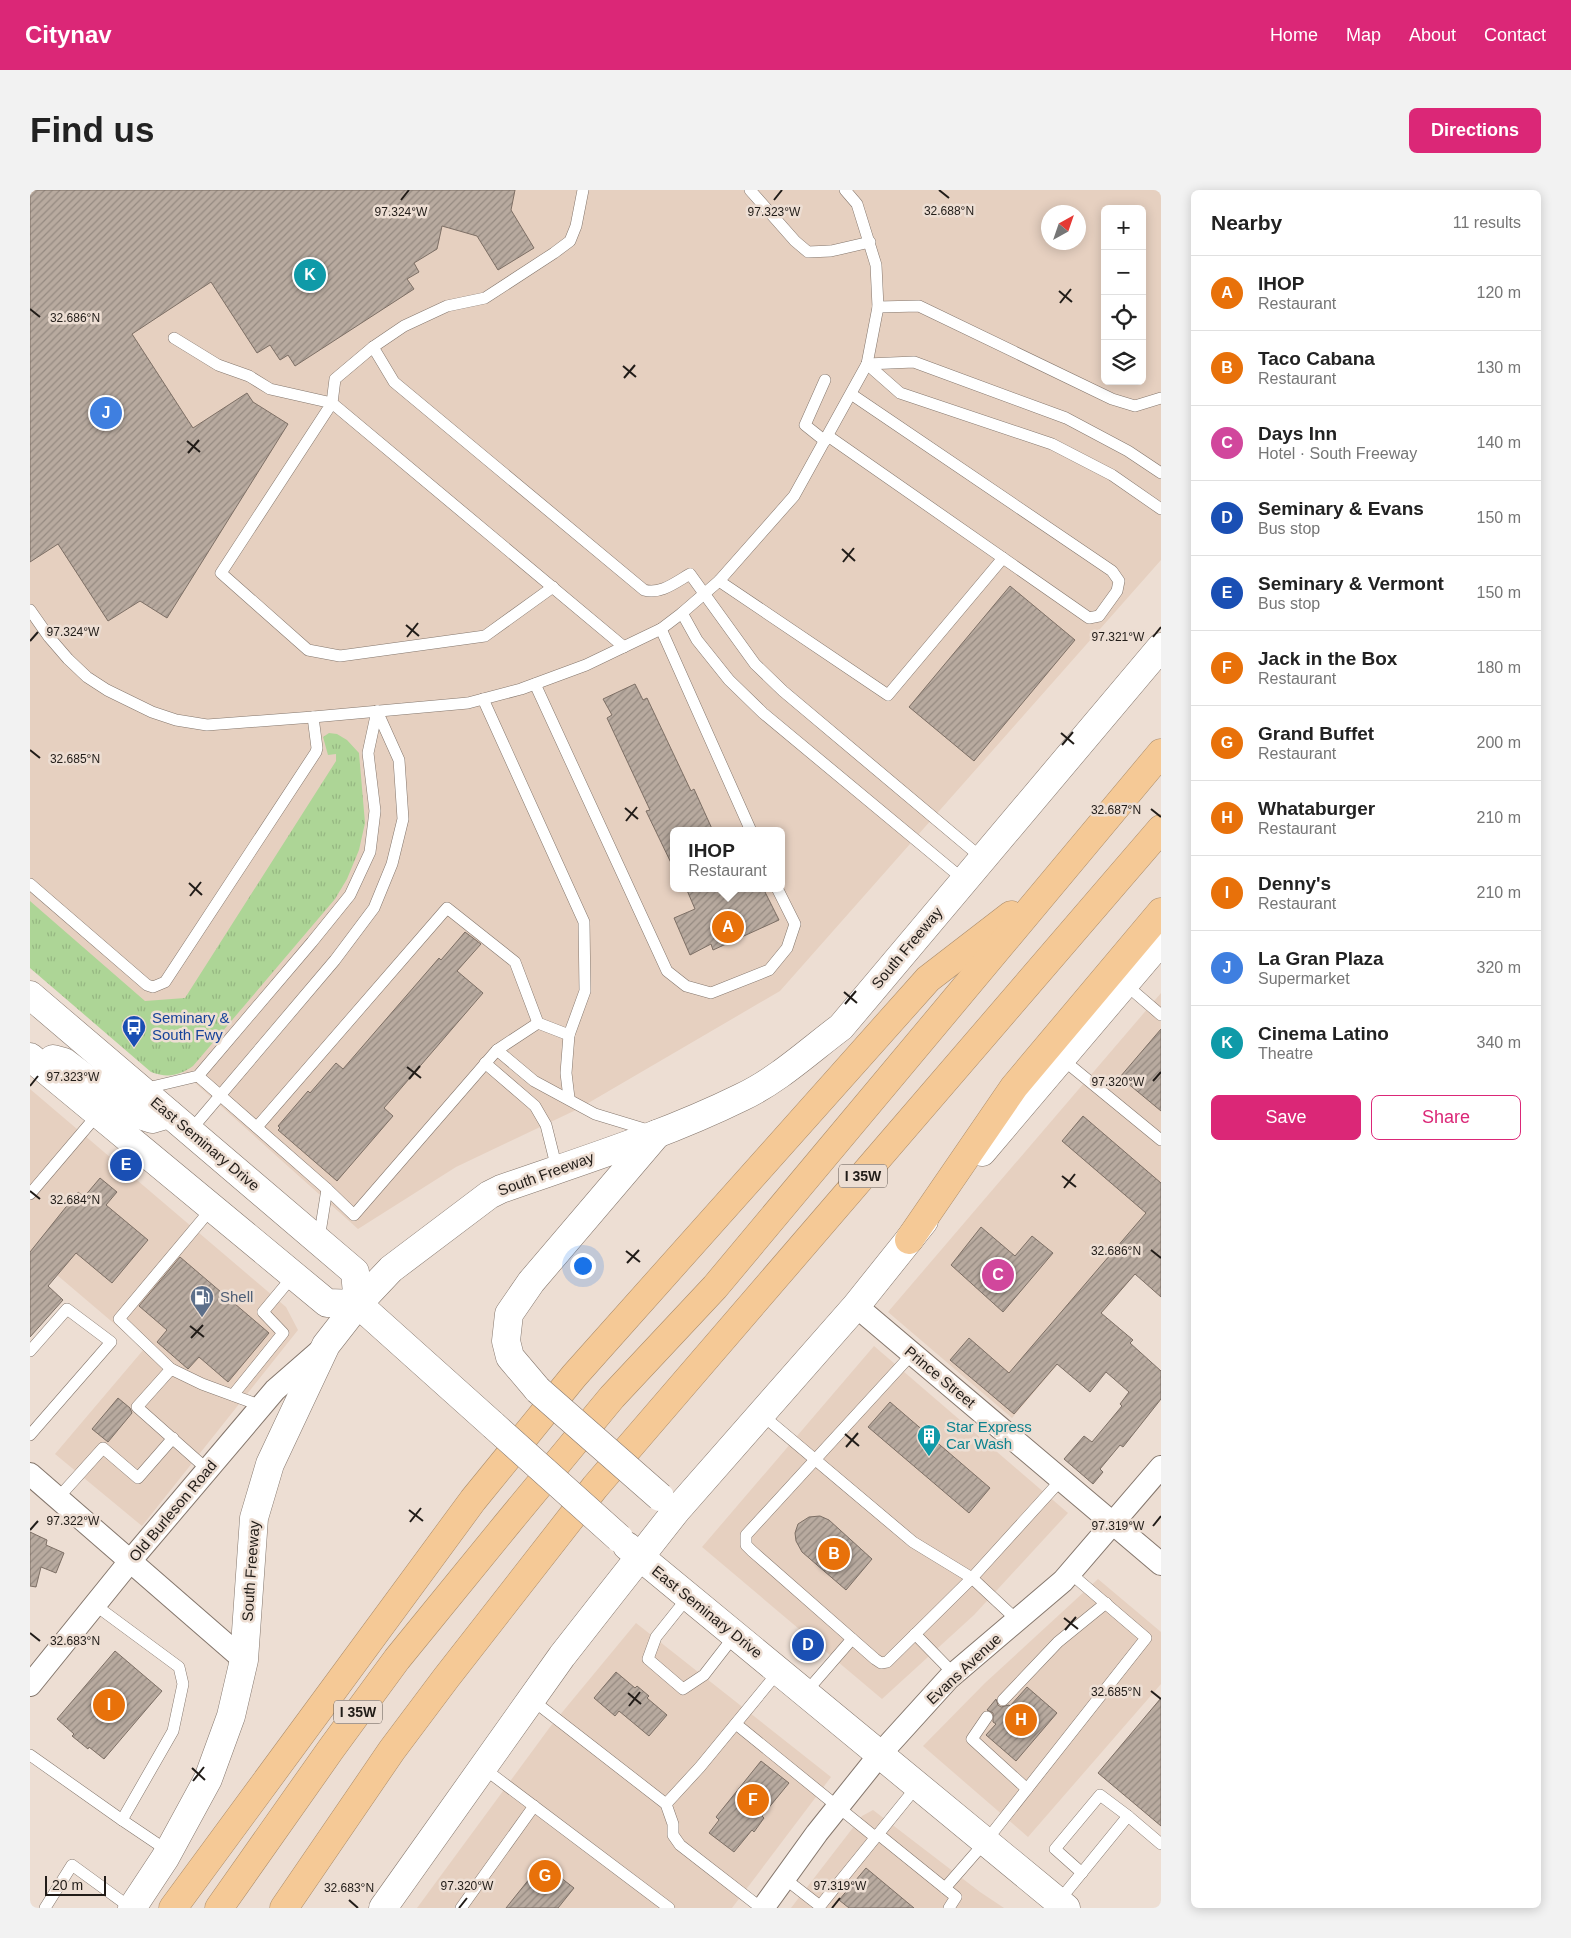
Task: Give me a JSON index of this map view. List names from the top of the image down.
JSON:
{
  "streets": {
    "highway": ["I 35W"],
    "main road": ["South Freeway", "East Seminary Drive"],
    "street": ["Prince Street", "Old Burleson Road", "Evans Avenue"]
  },
  "crossings": [
    ["South Freeway", "East Seminary Drive"],
    ["South Freeway", "Old Burleson Road"],
    ["East Seminary Drive", "Evans Avenue"],
    ["Prince Street", "Evans Avenue"]
  ],
  "places": {
    "bus stop": ["Seminary & South Fwy"],
    "fuel station": ["Shell"],
    "building": ["Star Express Car Wash"]
  },
  "scale_bar": "20 m",
  "north": "top right",
  "page": {
    "header": "Citynav",
    "nav": [
      "Home",
      "Map",
      "About",
      "Contact"
    ],
    "buttons": [
      "Directions",
      ["Save", "Share"]
    ],
    "title": "Find us",
    "heading": ["Nearby", "11 results"],
    "map_buttons": ["+", "−"],
    "list": [
      {
        "mark": "A",
        "name": "IHOP",
        "note": "Restaurant",
        "value": "120 m"
      },
      {
        "mark": "B",
        "name": "Taco Cabana",
        "note": "Restaurant",
        "value": "130 m"
      },
      {
        "mark": "C",
        "name": "Days Inn",
        "note": "Hotel · South Freeway",
        "value": "140 m"
      },
      {
        "mark": "D",
        "name": "Seminary & Evans",
        "note": "Bus stop",
        "value": "150 m"
      },
      {
        "mark": "E",
        "name": "Seminary & Vermont",
        "note": "Bus stop",
        "value": "150 m"
      },
      {
        "mark": "F",
        "name": "Jack in the Box",
        "note": "Restaurant",
        "value": "180 m"
      },
      {
        "mark": "G",
        "name": "Grand Buffet",
        "note": "Restaurant",
        "value": "200 m"
      },
      {
        "mark": "H",
        "name": "Whataburger",
        "note": "Restaurant",
        "value": "210 m"
      },
      {
        "mark": "I",
        "name": "Denny's",
        "note": "Restaurant",
        "value": "210 m"
      },
      {
        "mark": "J",
        "name": "La Gran Plaza",
        "note": "Supermarket",
        "value": "320 m"
      },
      {
        "mark": "K",
        "name": "Cinema Latino",
        "note": "Theatre",
        "value": "340 m"
      }
    ],
    "pins": [
      "K",
      "J",
      "A",
      "E",
      "C",
      "B",
      "D",
      "I",
      "H",
      "F",
      "G"
    ],
    "popup": ["IHOP", "Restaurant"],
    "scale": "20 m"
  },
  "coordinates": [
    "32.688°N",
    "97.324°W",
    "97.323°W",
    "32.686°N",
    "97.321°W",
    "32.685°N",
    "32.687°N",
    "97.320°W",
    "32.684°N",
    "97.322°W",
    "97.319°W",
    "32.683°N"
  ]
}
